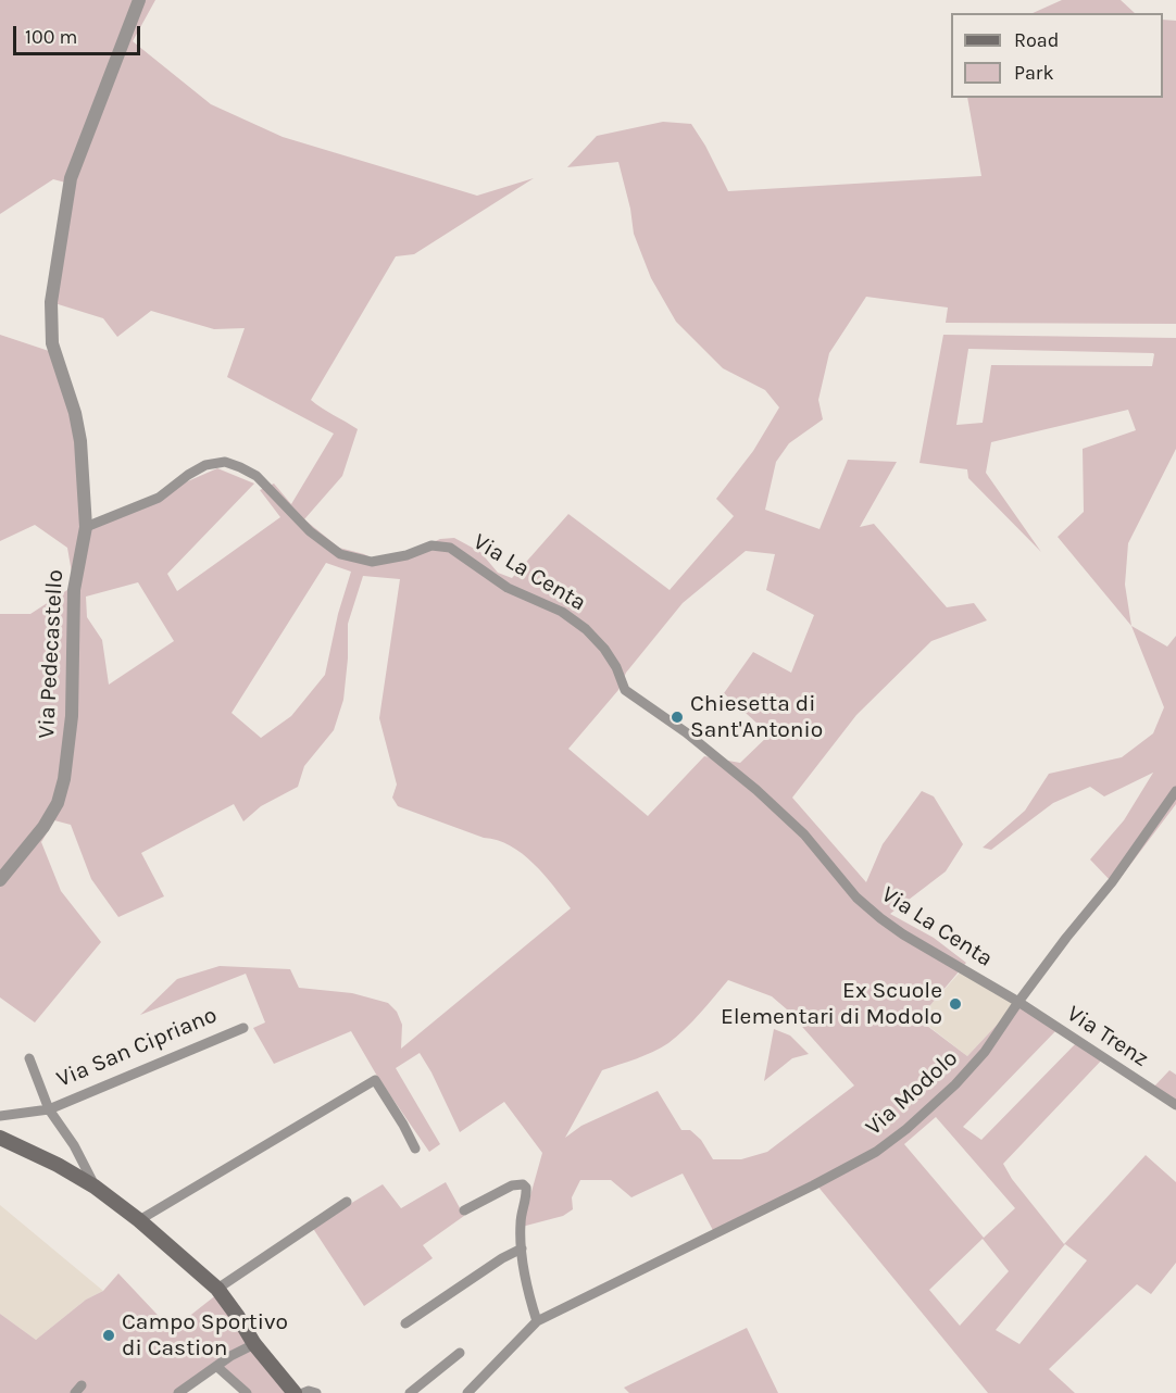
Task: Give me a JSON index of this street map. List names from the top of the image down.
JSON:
{
  "streets": {
    "main road": ["Via San Cipriano"],
    "street": [
      "Via La Centa",
      "Via Pedecastello",
      "Via Trenz",
      "Via Modolo"
    ]
  },
  "crossings": [
    ["Via La Centa", "Via Pedecastello"],
    ["Via La Centa", "Via Trenz"],
    ["Via La Centa", "Via Modolo"],
    ["Via Trenz", "Via Modolo"]
  ],
  "places": ["Chiesetta di Sant'Antonio", "Ex Scuole Elementari di Modolo", "Campo Sportivo di Castion"],
  "legend": ["Road", "Park"],
  "scale_bar": "100 m"
}
